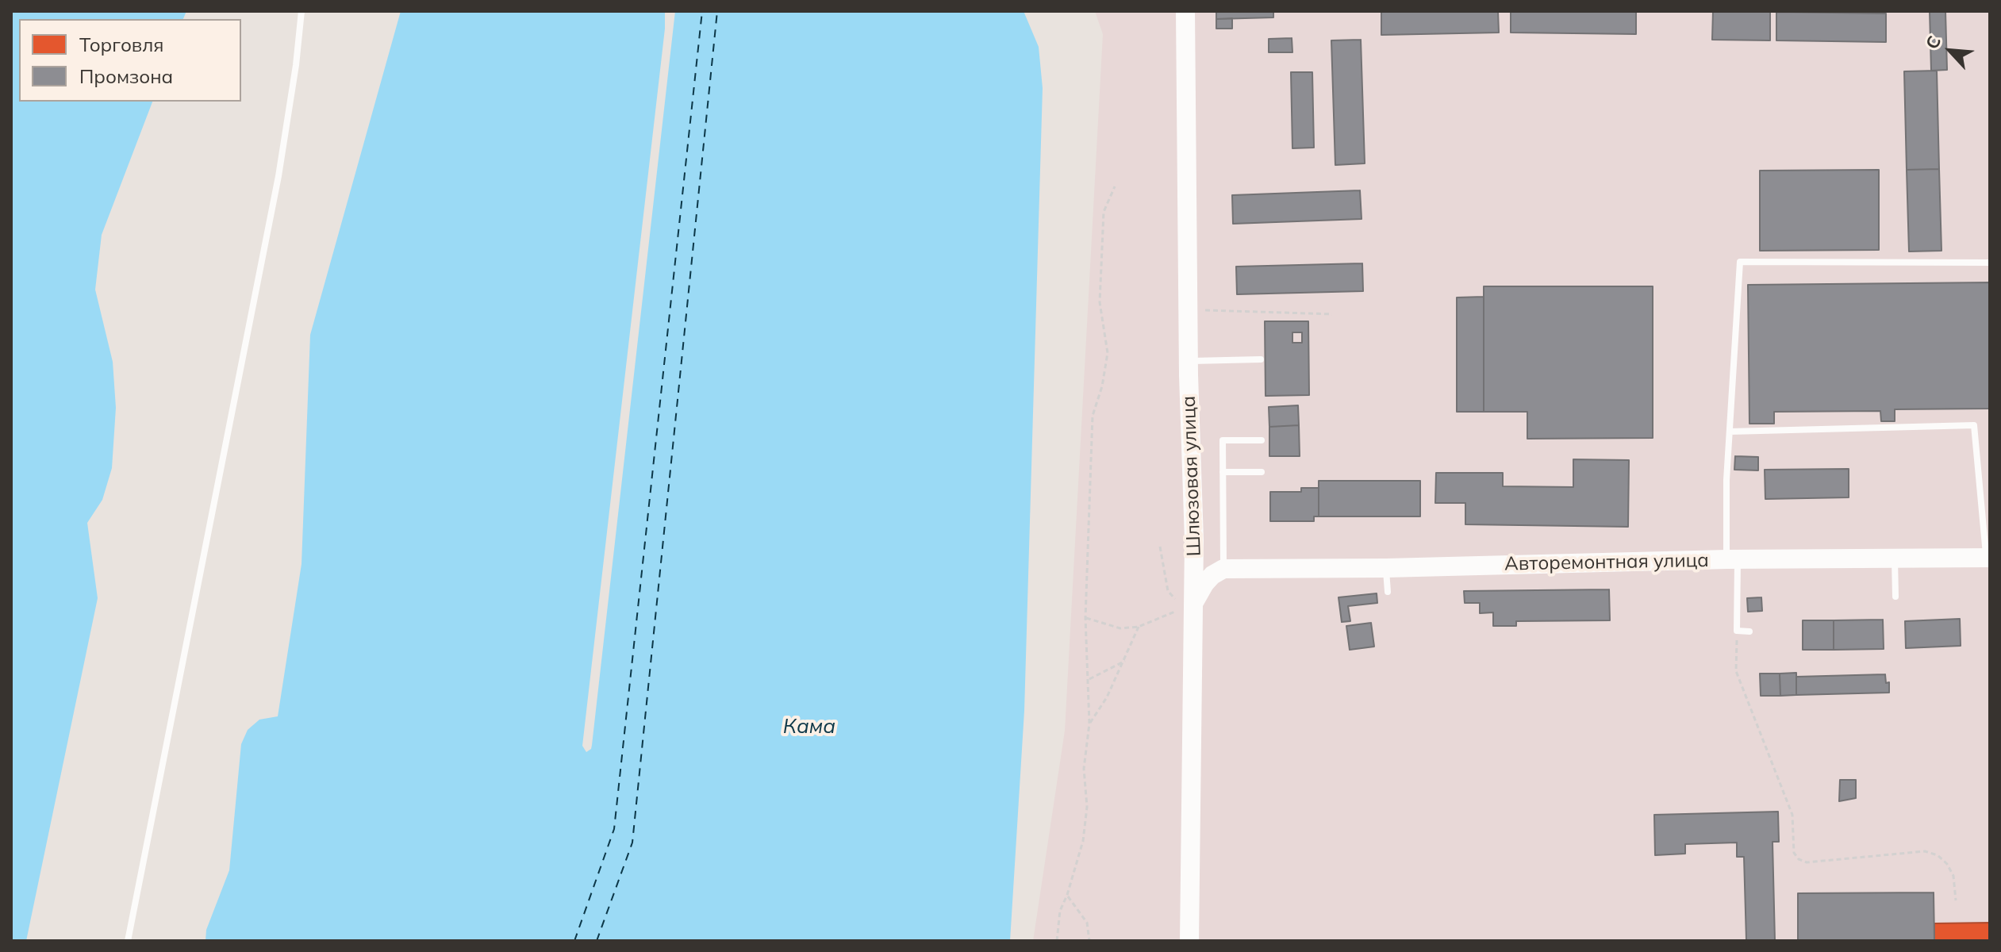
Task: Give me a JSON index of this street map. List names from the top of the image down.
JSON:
{
  "streets": {
    "street": ["Шлюзовая улица", "Авторемонтная улица"]
  },
  "water": ["Кама"],
  "legend": ["Торговля", "Промзона"],
  "north": "top left"
}
